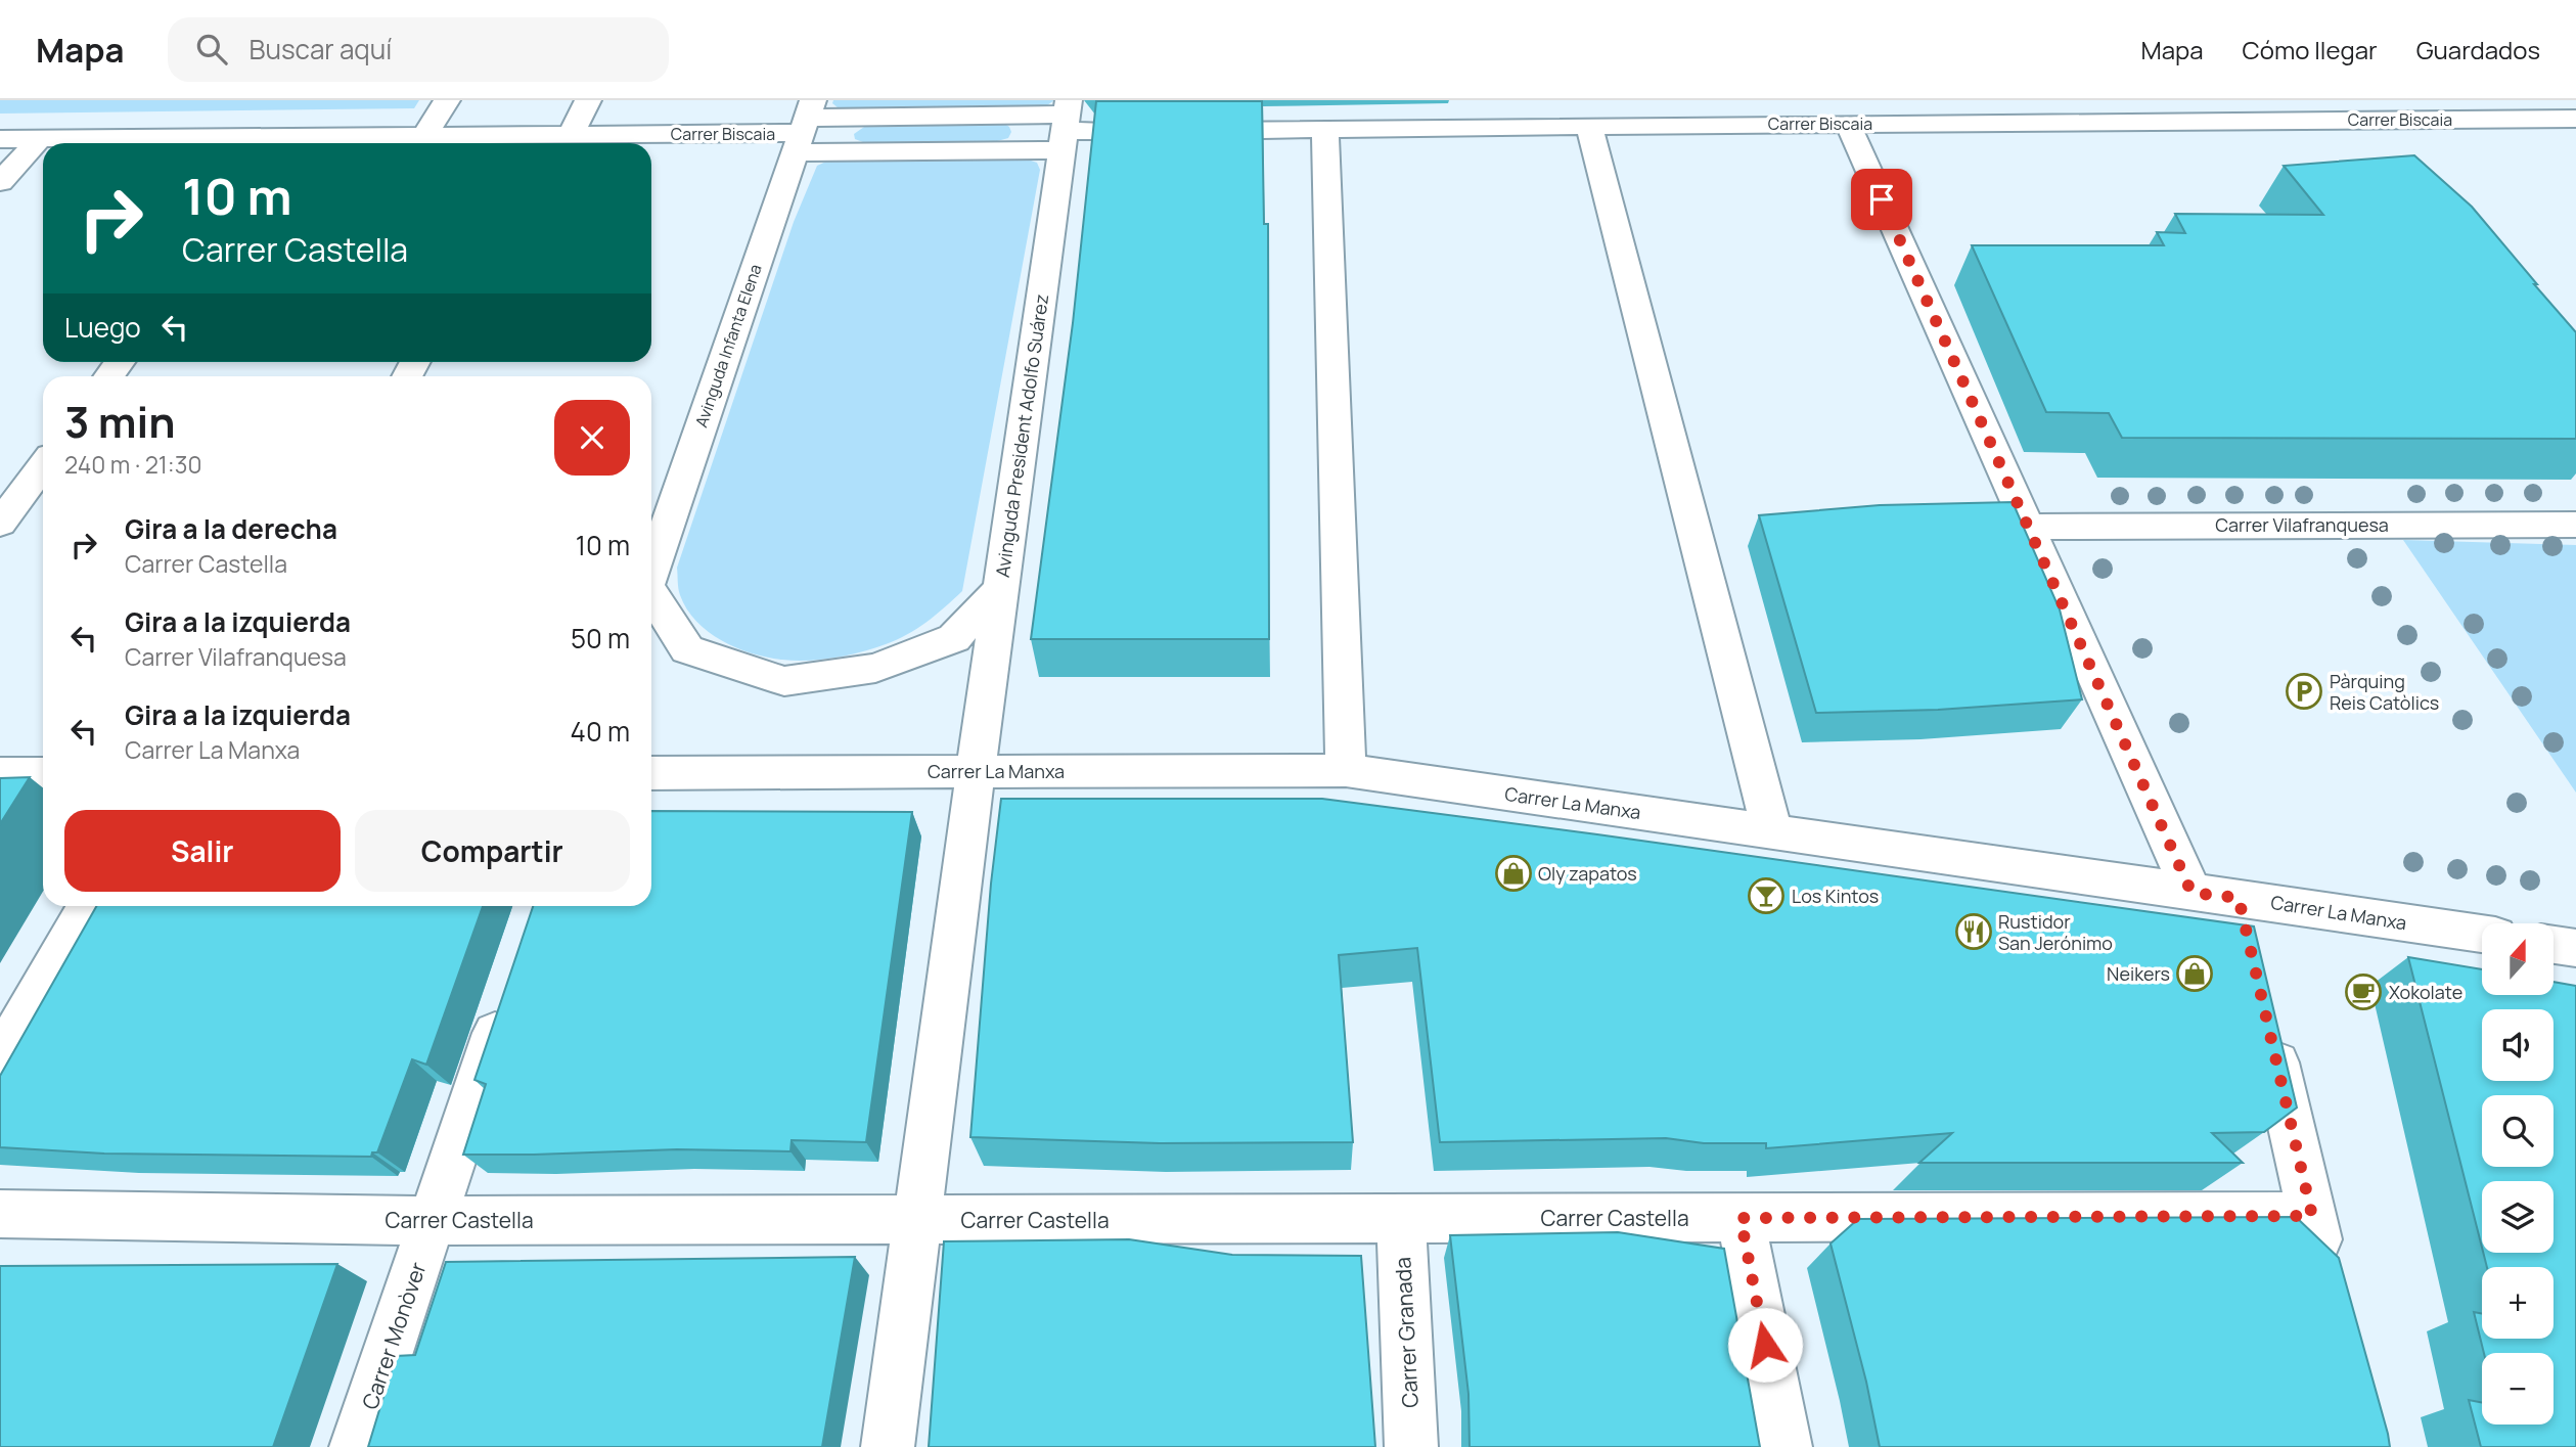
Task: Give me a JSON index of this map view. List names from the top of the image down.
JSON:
{
  "streets": {
    "street": [
      "Carrer Biscaia",
      "Avinguda Infanta Elena",
      "Avinguda President Adolfo Suárez",
      "Carrer Vilafranquesa",
      "Carrer La Manxa",
      "Carrer Castella",
      "Carrer Granada",
      "Carrer Monòver"
    ]
  },
  "crossings": [
    ["Carrer Biscaia", "Avinguda Infanta Elena"],
    ["Avinguda President Adolfo Suárez", "Carrer La Manxa"],
    ["Carrer Castella", "Carrer Granada"],
    ["Carrer Castella", "Carrer Monòver"]
  ],
  "places": {
    "parking": ["Pàrquing Reis Catòlics"],
    "shop": ["Oly zapatos", "Neikers"],
    "bar": ["Los Kintos"],
    "restaurant": ["Rustidor San Jerónimo"],
    "cafe": ["Xokolate"]
  },
  "north": "top",
  "page": {
    "header": "Mapa",
    "search": "Buscar aquí",
    "nav": ["Mapa", "Cómo llegar", "Guardados"],
    "turn": ["10 m", "Carrer Castella"],
    "then": "Luego",
    "heading": ["3 min", "240 m · 21:30"],
    "list": [
      {
        "name": "Gira a la derecha",
        "note": "Carrer Castella",
        "value": "10 m"
      },
      {
        "name": "Gira a la izquierda",
        "note": "Carrer Vilafranquesa",
        "value": "50 m"
      },
      {
        "name": "Gira a la izquierda",
        "note": "Carrer La Manxa",
        "value": "40 m"
      }
    ],
    "buttons": ["Salir", "Compartir"],
    "map_buttons": ["+", "−"]
  }
}
